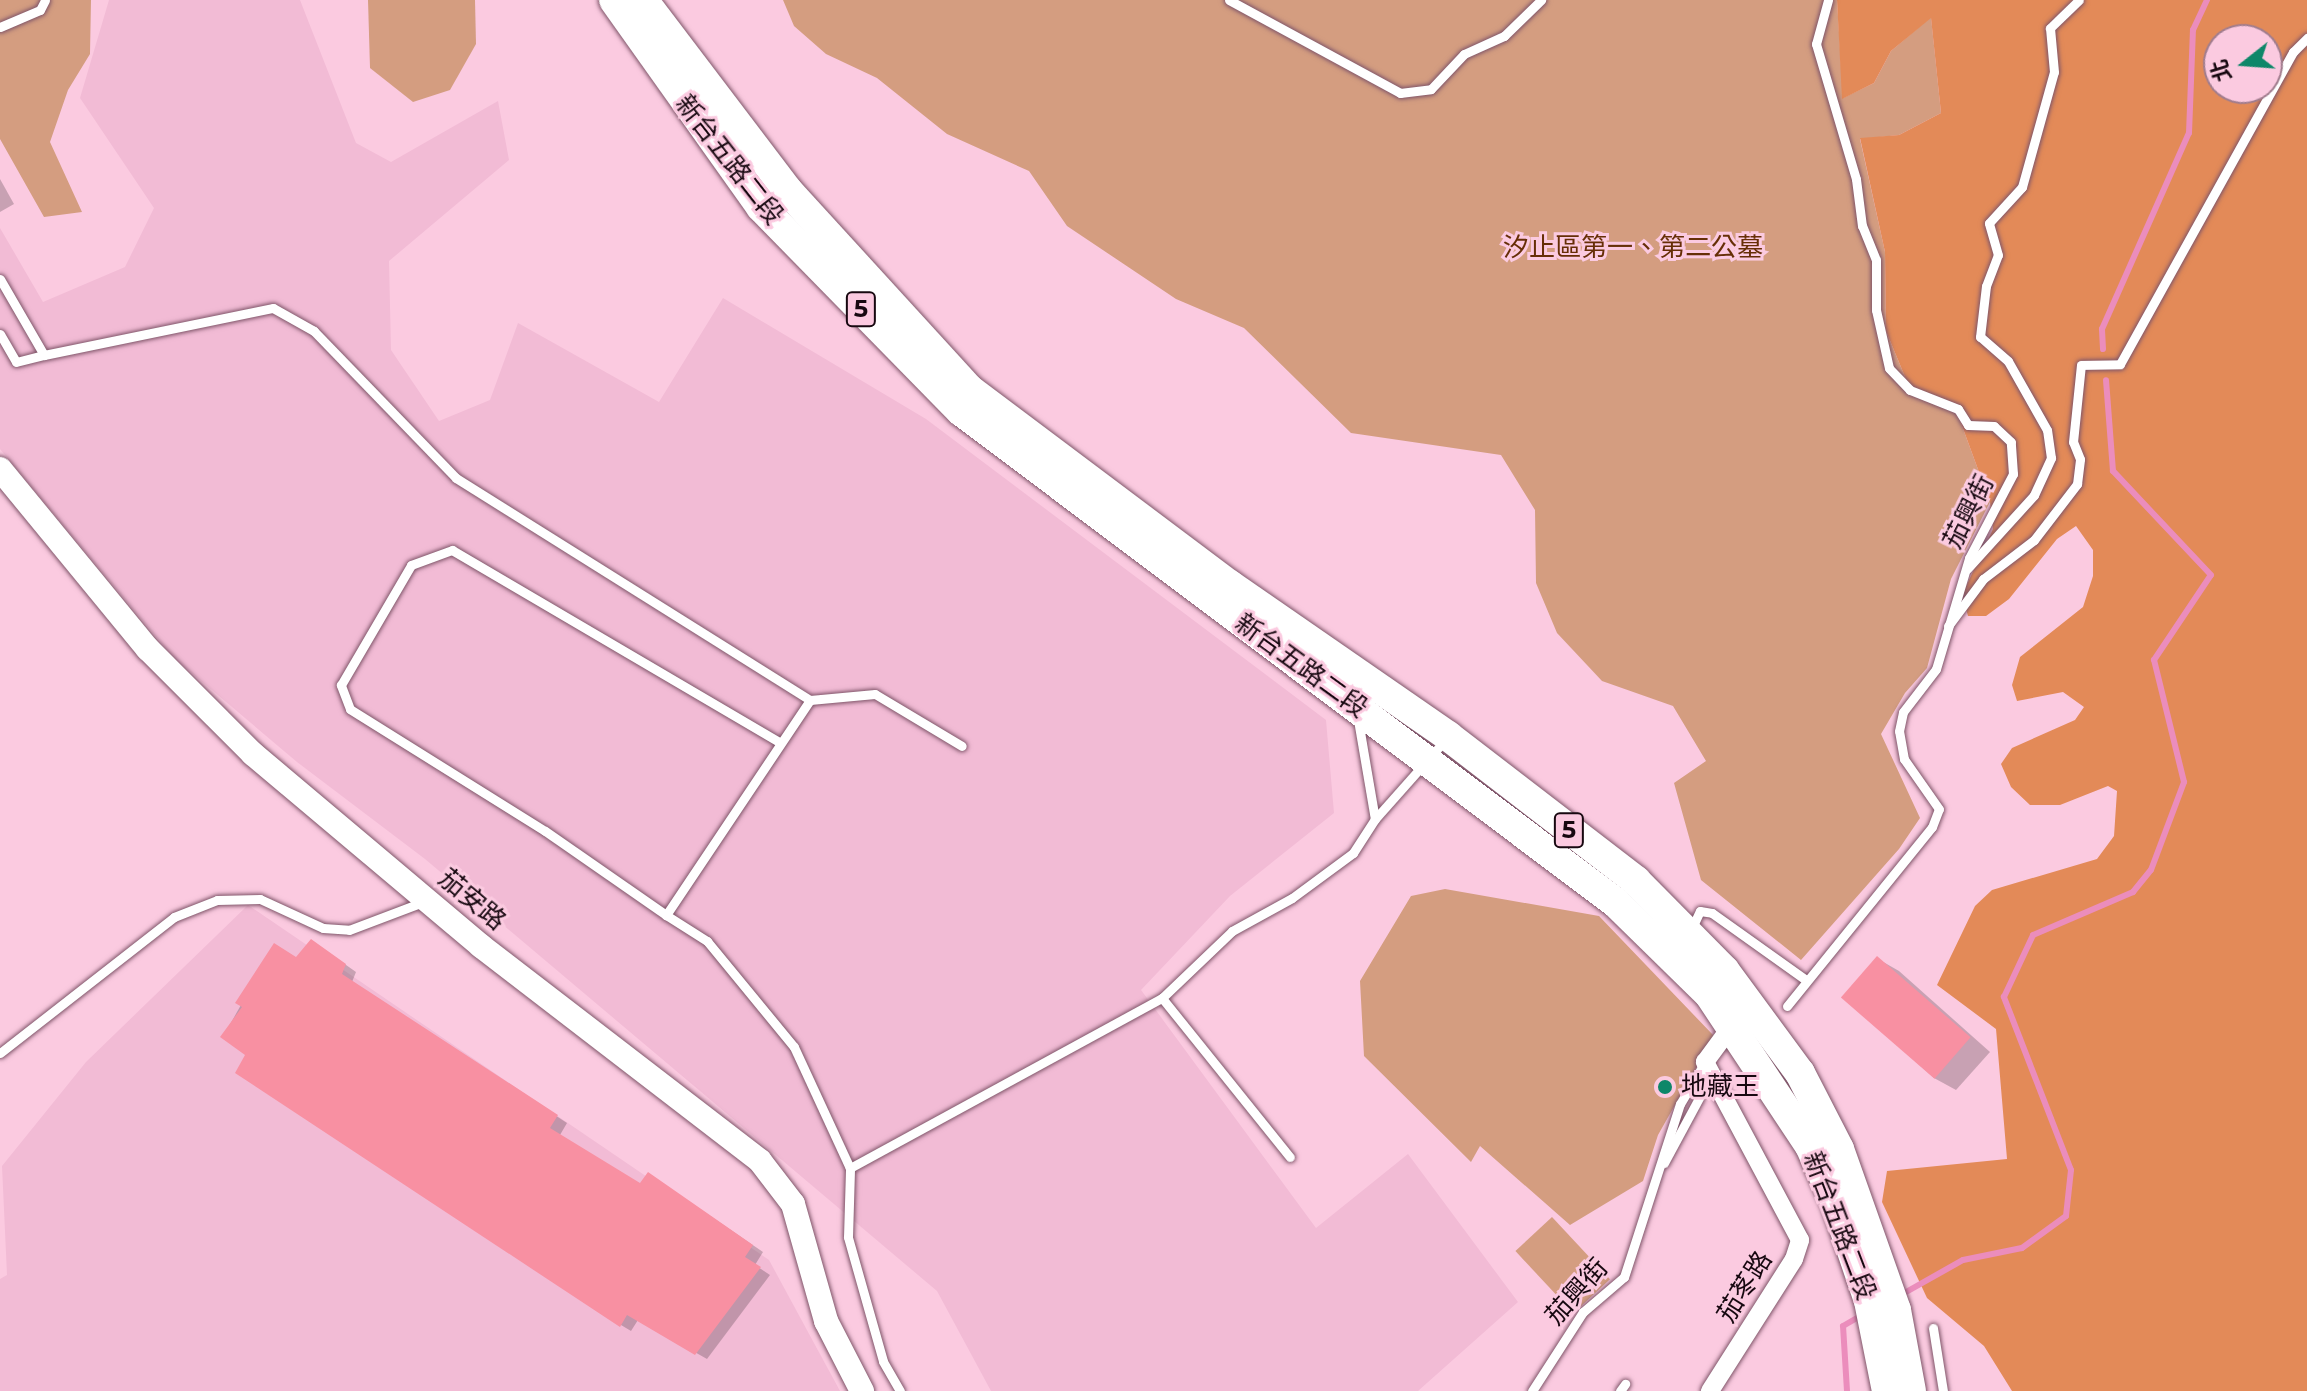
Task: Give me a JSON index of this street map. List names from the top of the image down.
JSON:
{
  "streets": {
    "main road": ["新台五路二段", "5"],
    "street": ["茄安路", "茄苳路"],
    "lane": ["茄興街"]
  },
  "crossings": [
    ["茄興街", "茄苳路"]
  ],
  "parks": ["汐止區第一、第二公墓"],
  "places": ["地藏王"],
  "north": "left"
}
